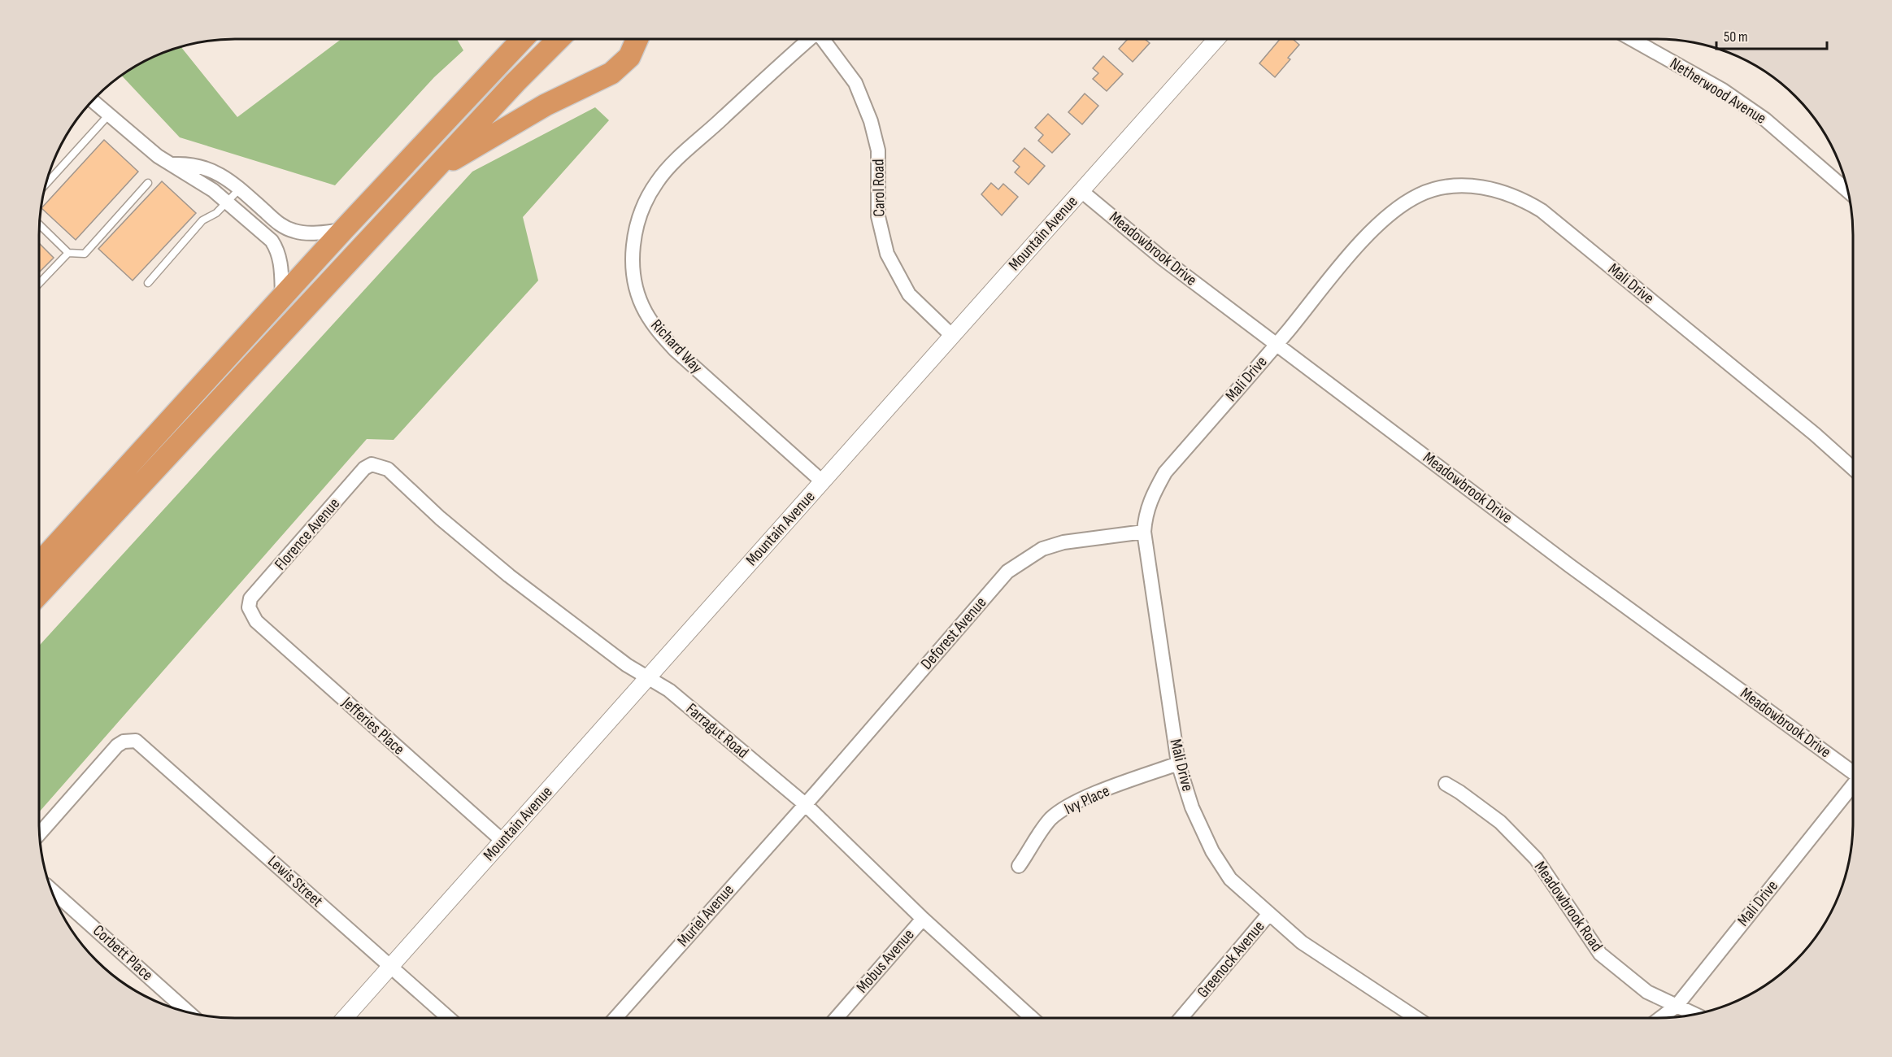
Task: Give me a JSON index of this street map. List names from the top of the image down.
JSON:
{
  "streets": {
    "street": [
      "Netherwood Avenue",
      "Carol Road",
      "Mountain Avenue",
      "Meadowbrook Drive",
      "Mali Drive",
      "Richard Way",
      "Florence Avenue",
      "Deforest Avenue",
      "Jefferies Place",
      "Farragut Road",
      "Ivy Place",
      "Lewis Street",
      "Meadowbrook Road",
      "Muriel Avenue",
      "Corbett Place",
      "Greenock Avenue",
      "Mobus Avenue"
    ]
  },
  "crossings": [
    ["Carol Road", "Mountain Avenue"],
    ["Mountain Avenue", "Meadowbrook Drive"],
    ["Mountain Avenue", "Richard Way"],
    ["Mountain Avenue", "Jefferies Place"],
    ["Mountain Avenue", "Farragut Road"],
    ["Mountain Avenue", "Lewis Street"],
    ["Meadowbrook Drive", "Mali Drive"],
    ["Mali Drive", "Deforest Avenue"],
    ["Mali Drive", "Ivy Place"],
    ["Mali Drive", "Meadowbrook Road"],
    ["Mali Drive", "Greenock Avenue"],
    ["Florence Avenue", "Jefferies Place"],
    ["Florence Avenue", "Farragut Road"],
    ["Deforest Avenue", "Farragut Road"],
    ["Deforest Avenue", "Muriel Avenue"],
    ["Farragut Road", "Muriel Avenue"],
    ["Farragut Road", "Mobus Avenue"]
  ],
  "scale_bar": "50 m"
}
